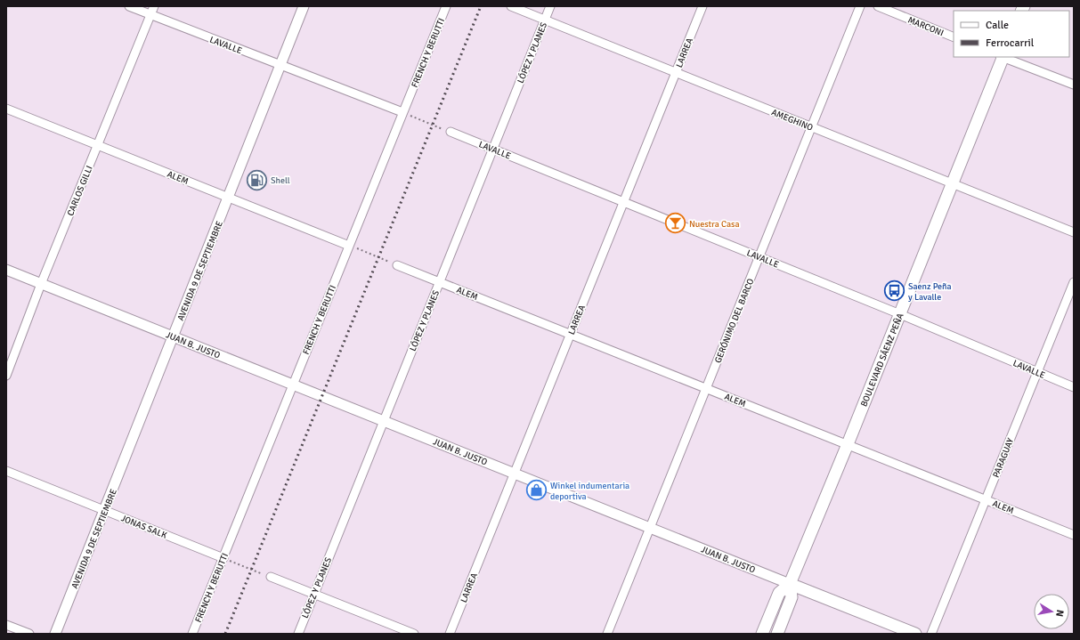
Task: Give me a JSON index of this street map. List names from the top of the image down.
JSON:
{
  "streets": {
    "main road": ["JUAN B. JUSTO", "BOULEVARD SÁENZ PEÑA"],
    "street": [
      "MARCONI",
      "LAVALLE",
      "FRENCH Y BERUTTI",
      "LÓPEZ Y PLANES",
      "LARREA",
      "AMEGHINO",
      "ALEM",
      "CARLOS GILLI",
      "AVENIDA 9 DE SEPTIEMBRE",
      "GERÓNIMO DEL BARCO",
      "PARAGUAY",
      "JONAS SALK"
    ]
  },
  "crossings": [
    ["LAVALLE", "FRENCH Y BERUTTI"],
    ["LAVALLE", "LÓPEZ Y PLANES"],
    ["LAVALLE", "LARREA"],
    ["LAVALLE", "CARLOS GILLI"],
    ["LAVALLE", "AVENIDA 9 DE SEPTIEMBRE"],
    ["LAVALLE", "GERÓNIMO DEL BARCO"],
    ["LAVALLE", "BOULEVARD SÁENZ PEÑA"],
    ["LAVALLE", "PARAGUAY"],
    ["FRENCH Y BERUTTI", "ALEM"],
    ["FRENCH Y BERUTTI", "JUAN B. JUSTO"],
    ["FRENCH Y BERUTTI", "JONAS SALK"],
    ["LÓPEZ Y PLANES", "AMEGHINO"],
    ["LÓPEZ Y PLANES", "ALEM"],
    ["LÓPEZ Y PLANES", "JUAN B. JUSTO"],
    ["LARREA", "AMEGHINO"],
    ["LARREA", "ALEM"],
    ["LARREA", "JUAN B. JUSTO"],
    ["AMEGHINO", "GERÓNIMO DEL BARCO"],
    ["AMEGHINO", "BOULEVARD SÁENZ PEÑA"],
    ["ALEM", "CARLOS GILLI"],
    ["ALEM", "AVENIDA 9 DE SEPTIEMBRE"],
    ["ALEM", "GERÓNIMO DEL BARCO"],
    ["ALEM", "BOULEVARD SÁENZ PEÑA"],
    ["ALEM", "PARAGUAY"],
    ["CARLOS GILLI", "JUAN B. JUSTO"],
    ["AVENIDA 9 DE SEPTIEMBRE", "JUAN B. JUSTO"],
    ["AVENIDA 9 DE SEPTIEMBRE", "JONAS SALK"],
    ["GERÓNIMO DEL BARCO", "JUAN B. JUSTO"],
    ["JUAN B. JUSTO", "BOULEVARD SÁENZ PEÑA"]
  ],
  "places": {
    "fuel station": ["Shell"],
    "bar": ["Nuestra Casa"],
    "bus stop": ["Saenz Peña y Lavalle"],
    "shop": ["Winkel indumentaria deportiva"]
  },
  "legend": ["Calle", "Ferrocarril"],
  "north": "right"
}
